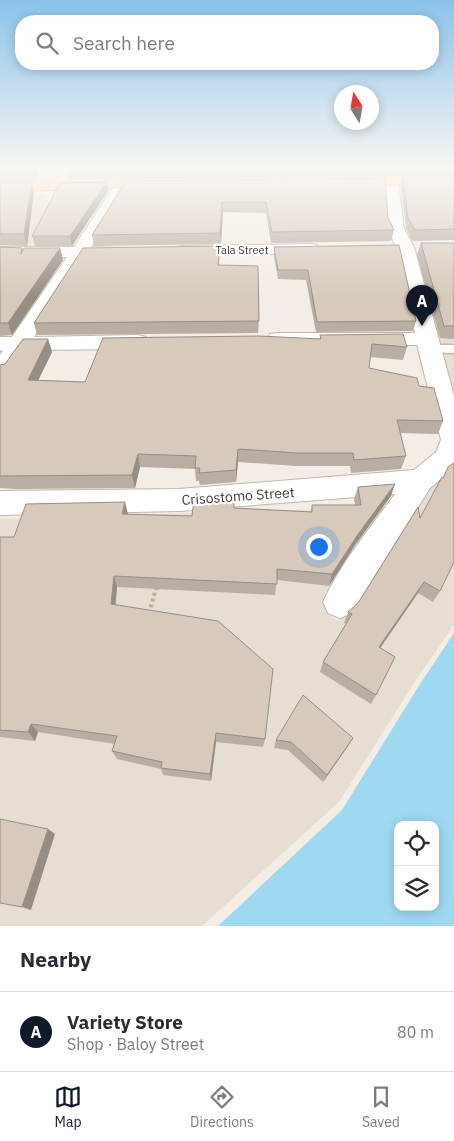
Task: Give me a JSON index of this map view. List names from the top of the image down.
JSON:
{
  "streets": {
    "street": ["Tala Street", "Crisostomo Street"]
  },
  "north": "top",
  "page": {
    "search": "Search here",
    "pins": "A",
    "heading": "Nearby",
    "list": [
      {
        "mark": "A",
        "name": "Variety Store",
        "note": "Shop · Baloy Street",
        "value": "80 m"
      }
    ],
    "nav": ["Map", "Directions", "Saved"]
  }
}
